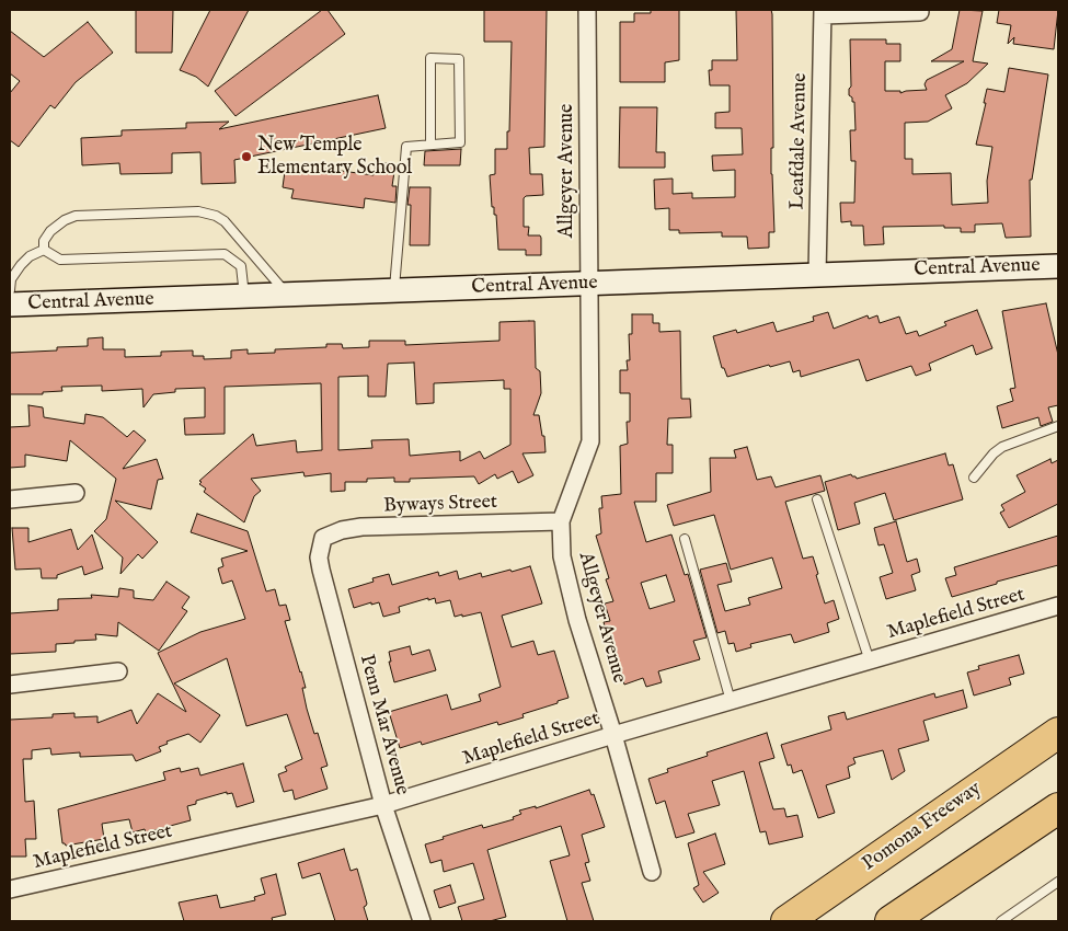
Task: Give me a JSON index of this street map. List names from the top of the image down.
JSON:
{
  "streets": {
    "highway": ["Pomona Freeway"],
    "street": [
      "Leafdale Avenue",
      "Allgeyer Avenue",
      "Central Avenue",
      "Byways Street",
      "Maplefield Street",
      "Penn Mar Avenue"
    ]
  },
  "crossings": [
    ["Leafdale Avenue", "Central Avenue"],
    ["Allgeyer Avenue", "Central Avenue"],
    ["Allgeyer Avenue", "Byways Street"],
    ["Allgeyer Avenue", "Maplefield Street"],
    ["Byways Street", "Penn Mar Avenue"],
    ["Maplefield Street", "Penn Mar Avenue"]
  ],
  "places": ["New Temple Elementary School"]
}
